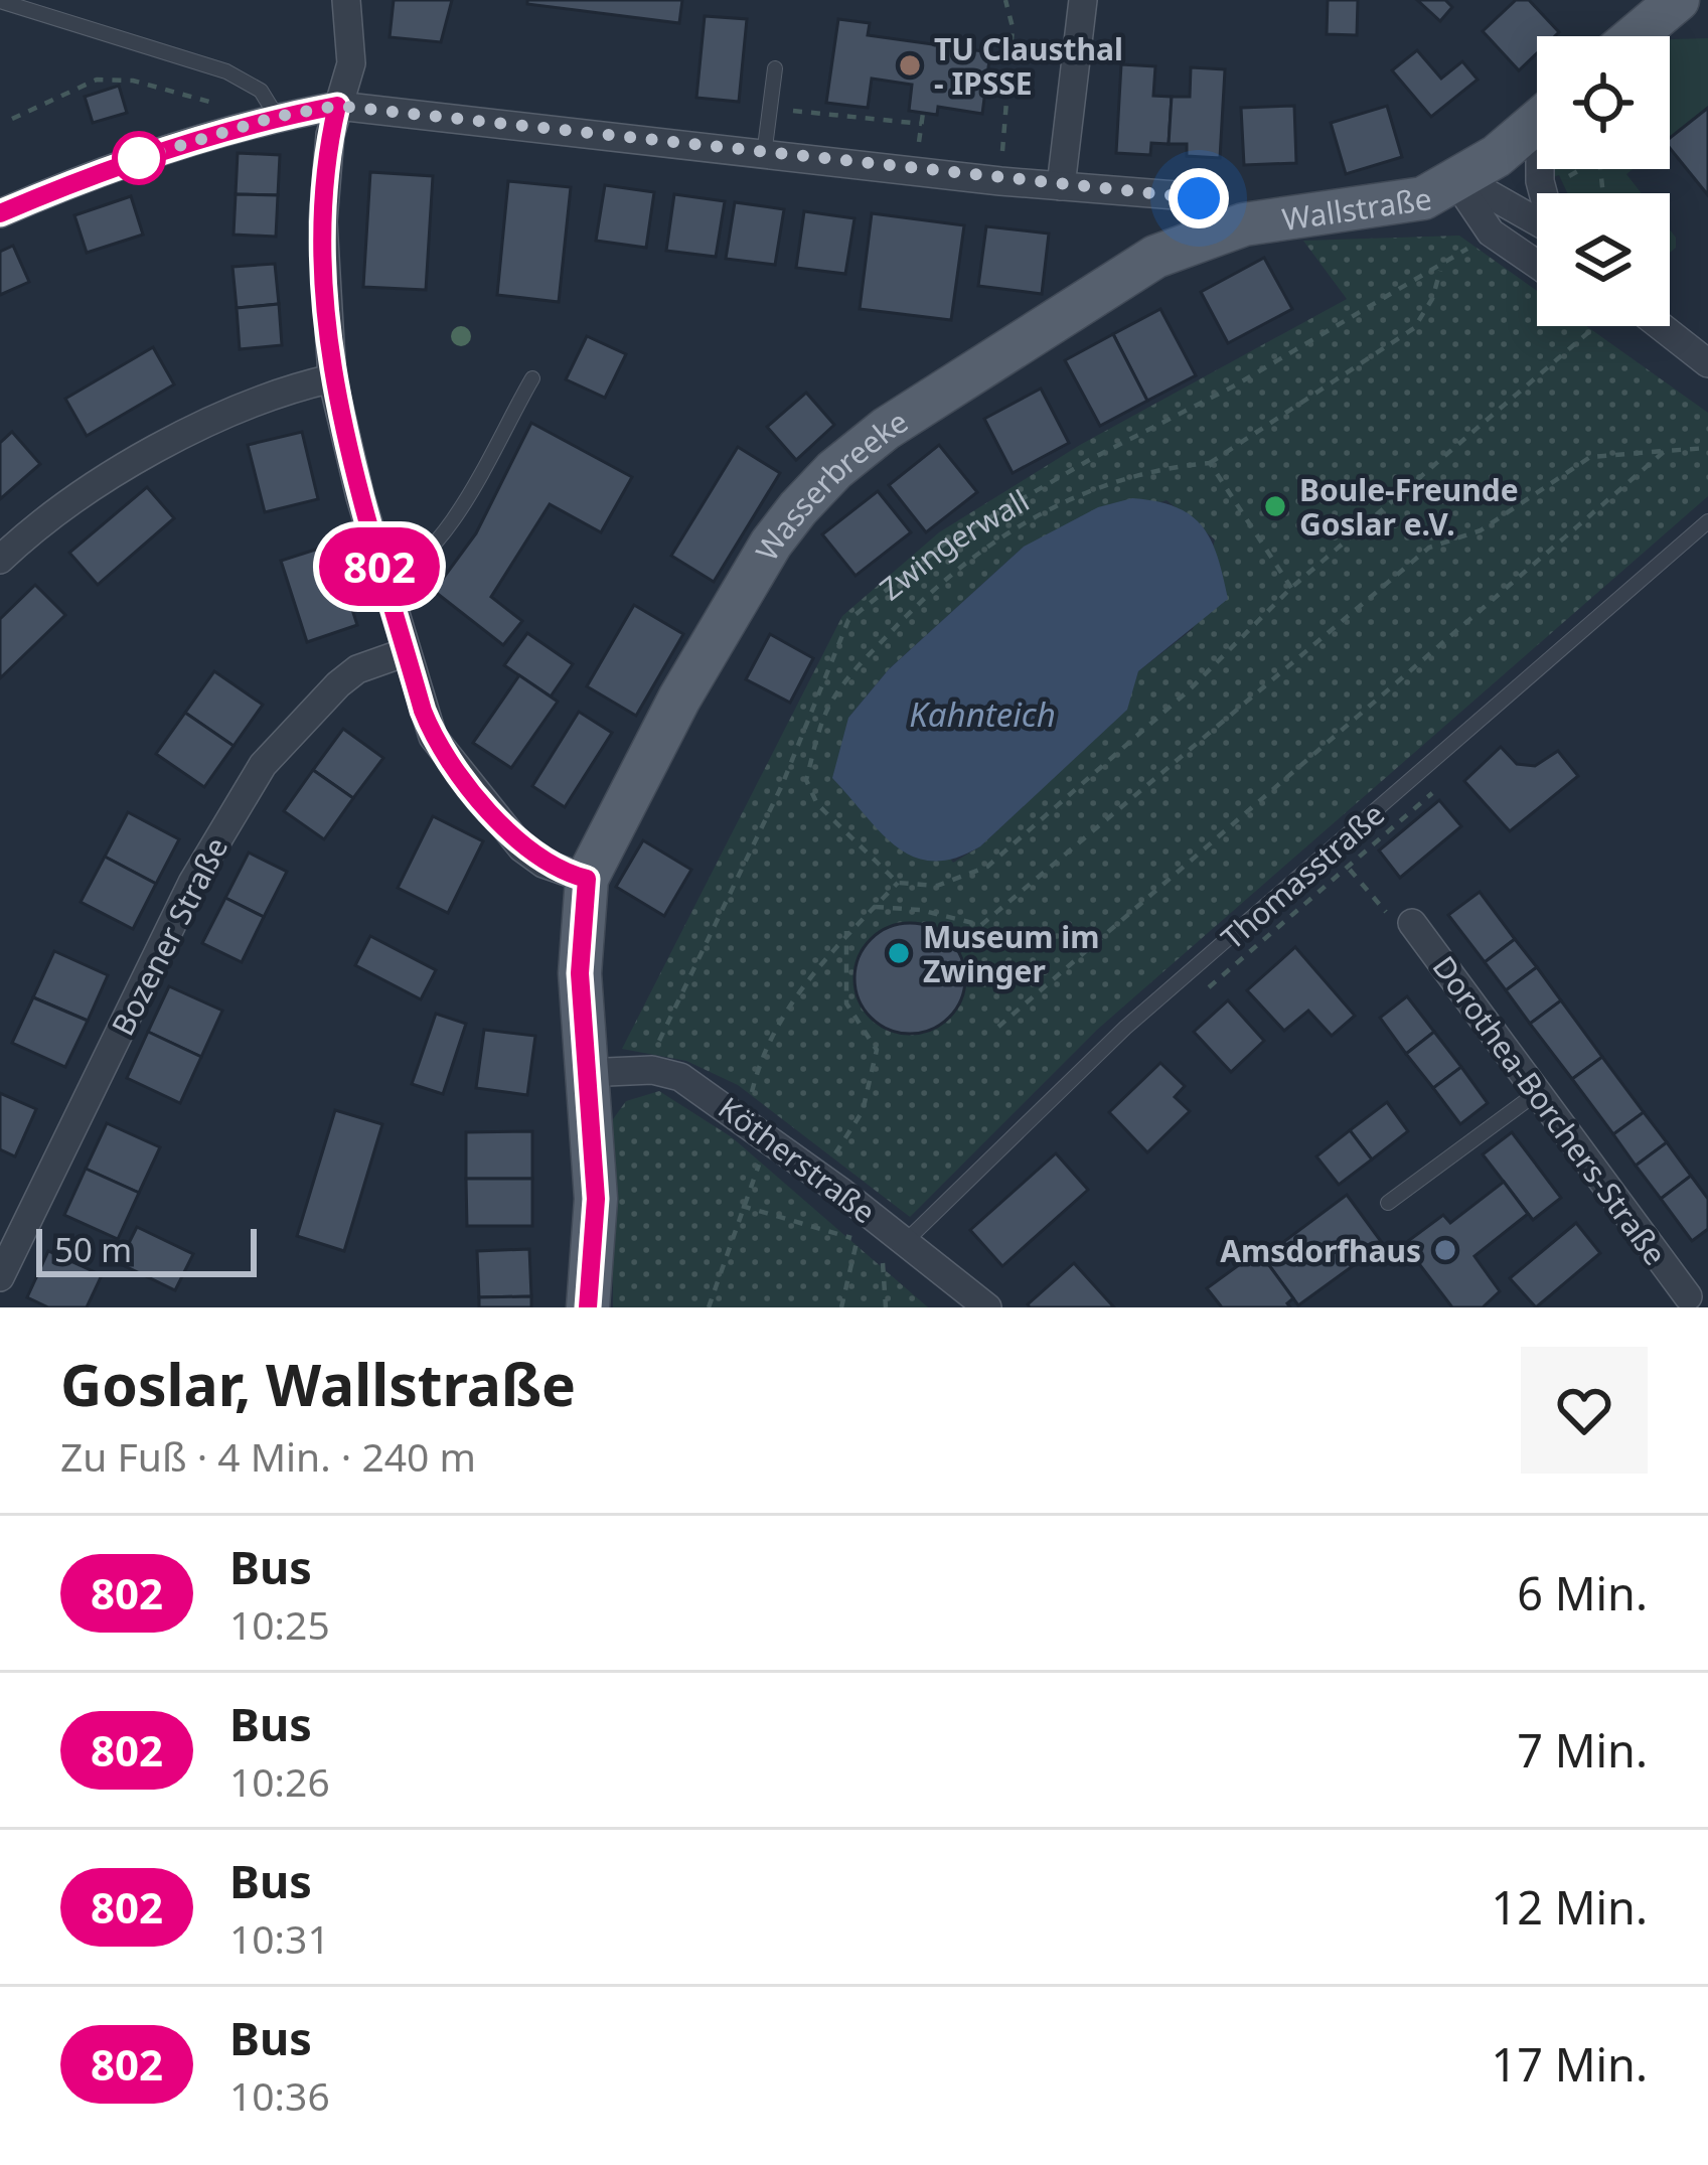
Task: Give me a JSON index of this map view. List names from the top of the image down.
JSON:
{
  "streets": {
    "main road": ["Wallstraße", "Wasserbreeke"],
    "street": ["Bozener Straße", "Dorothea-Borchers-Straße", "Kötherstraße"],
    "lane": ["Thomasstraße"],
    "path": ["Zwingerwall"]
  },
  "crossings": [
    ["Wallstraße", "Wasserbreeke"],
    ["Wallstraße", "Zwingerwall"],
    ["Zwingerwall", "Kötherstraße"],
    ["Thomasstraße", "Kötherstraße"]
  ],
  "water": ["Kahnteich"],
  "places": [
    "TU Clausthal - IPSSE",
    "Boule-Freunde Goslar e.V.",
    "Museum im Zwinger",
    "Amsdorfhaus"
  ],
  "lines": ["bus line 802"],
  "scale_bar": "50 m",
  "page": {
    "on_map": "802",
    "scale": "50 m",
    "heading": ["Goslar, Wallstraße", "Zu Fuß · 4 Min. · 240 m"],
    "list": [
      {
        "mark": "802",
        "name": "Bus",
        "note": "10:25",
        "value": "6 Min."
      },
      {
        "mark": "802",
        "name": "Bus",
        "note": "10:26",
        "value": "7 Min."
      },
      {
        "mark": "802",
        "name": "Bus",
        "note": "10:31",
        "value": "12 Min."
      },
      {
        "mark": "802",
        "name": "Bus",
        "note": "10:36",
        "value": "17 Min."
      }
    ]
  }
}
